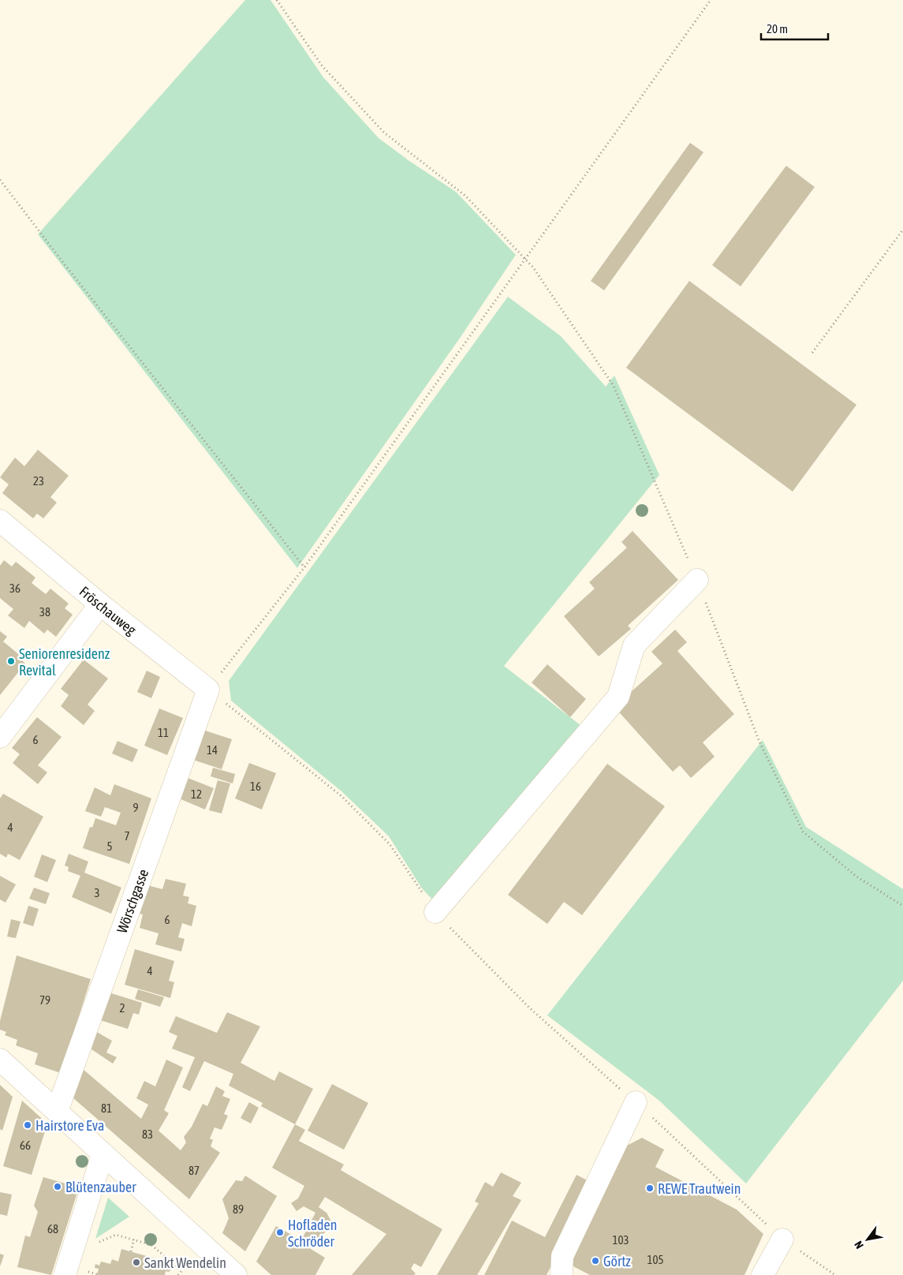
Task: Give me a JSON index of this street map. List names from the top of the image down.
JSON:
{
  "streets": {
    "street": ["Fröschauweg", "Wörschgasse"]
  },
  "crossings": [
    ["Fröschauweg", "Wörschgasse"]
  ],
  "places": [
    "Seniorenresidenz Revital",
    "Hairstore Eva",
    "Blütenzauber",
    "REWE Trautwein",
    "Hofladen Schröder",
    "Görtz",
    "Sankt Wendelin"
  ],
  "house_numbers": [
    "23",
    "36",
    "38",
    "11",
    "6",
    "14",
    "16",
    "12",
    "9",
    "4",
    "7",
    "5",
    "3",
    "6",
    "4",
    "79",
    "2",
    "81",
    "83",
    "66",
    "87",
    "89",
    "68",
    "103",
    "105"
  ],
  "scale_bar": "20 m",
  "north": "bottom left"
}
